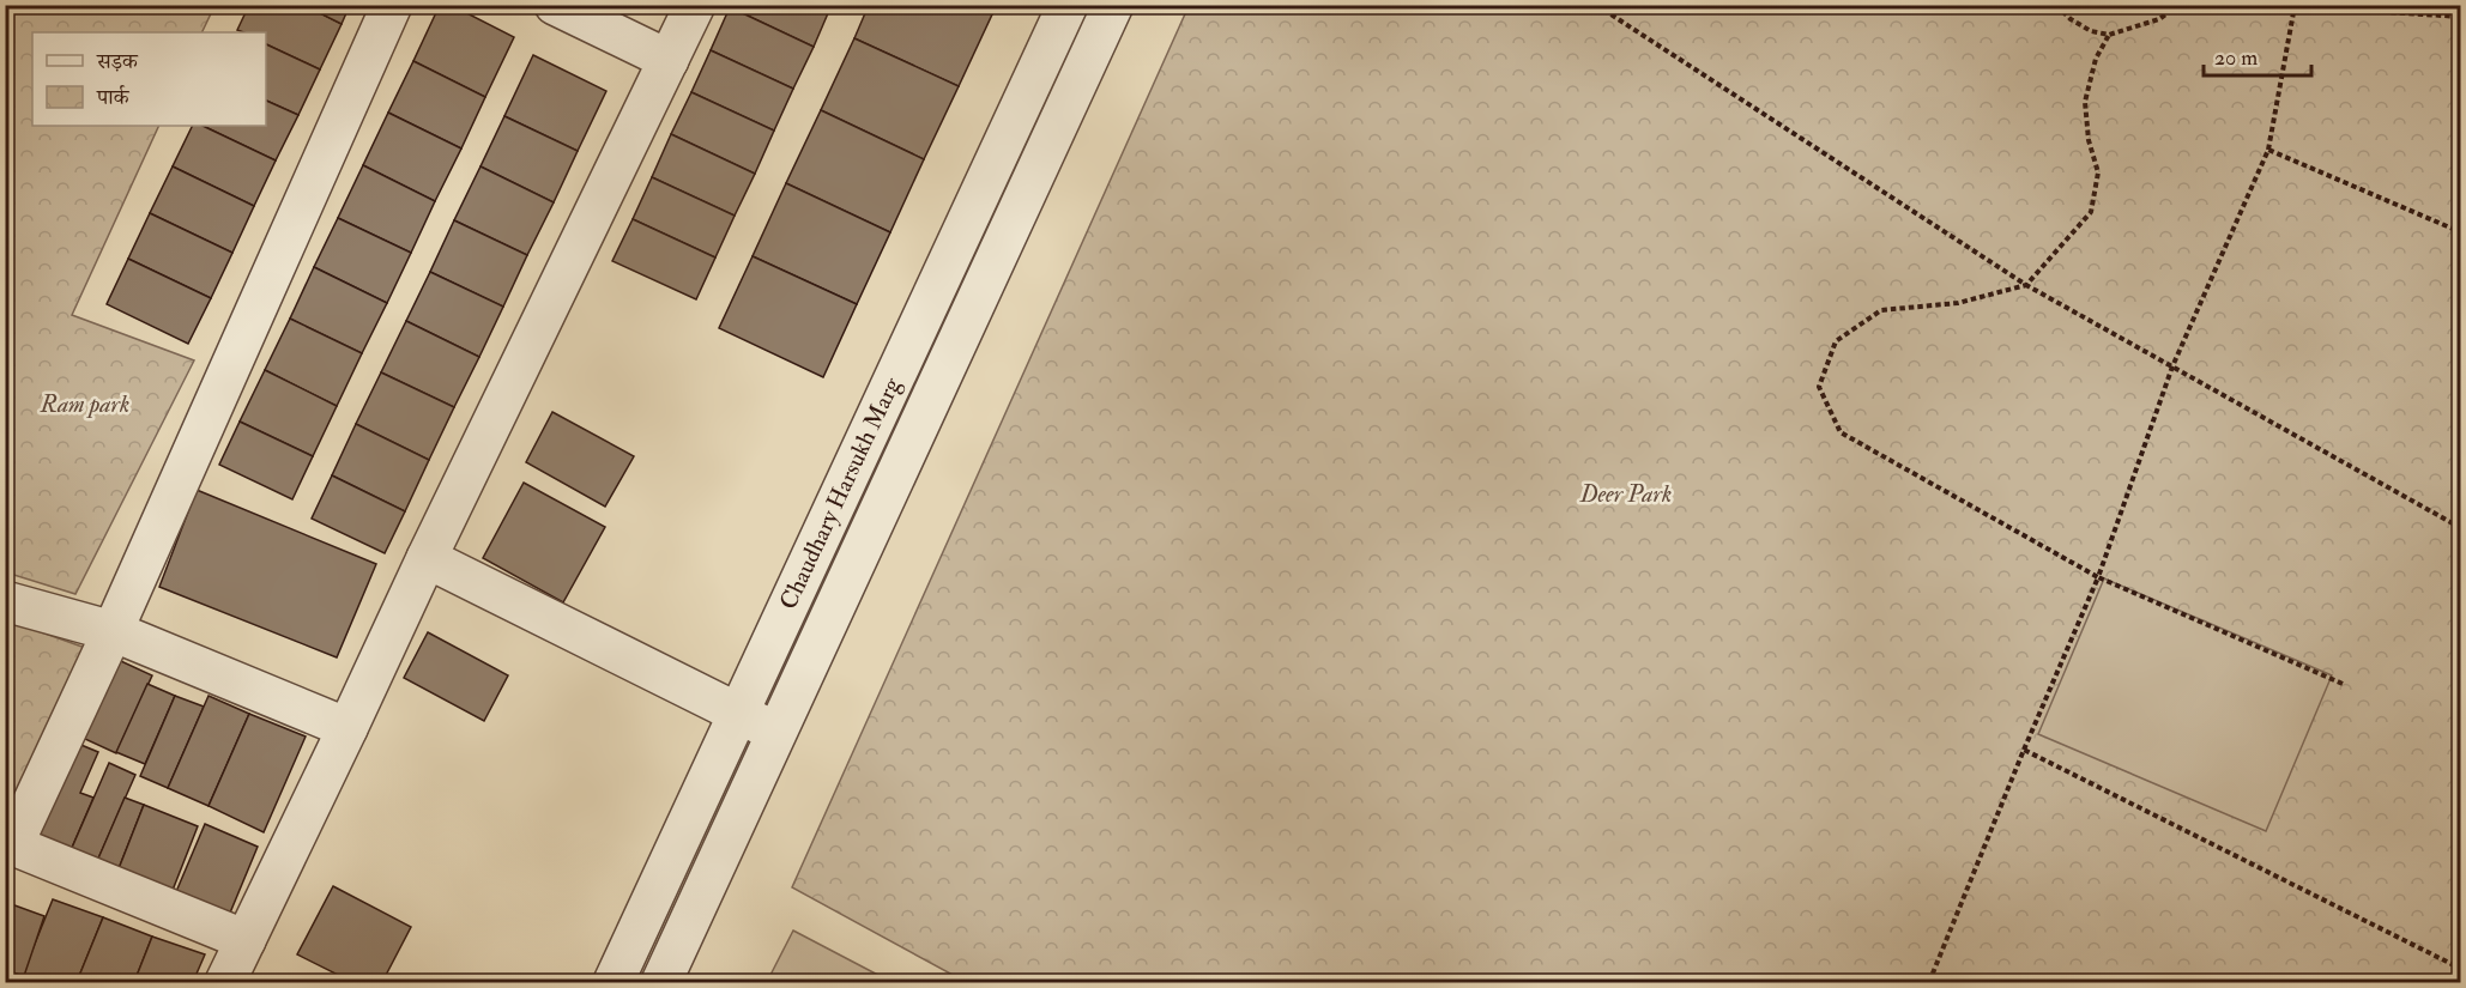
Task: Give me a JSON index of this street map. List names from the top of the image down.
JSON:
{
  "streets": {
    "street": ["Chaudhary Harsukh Marg"]
  },
  "parks": ["Ram park", "Deer Park"],
  "legend": ["सड़क", "पार्क"],
  "scale_bar": "20 m"
}
